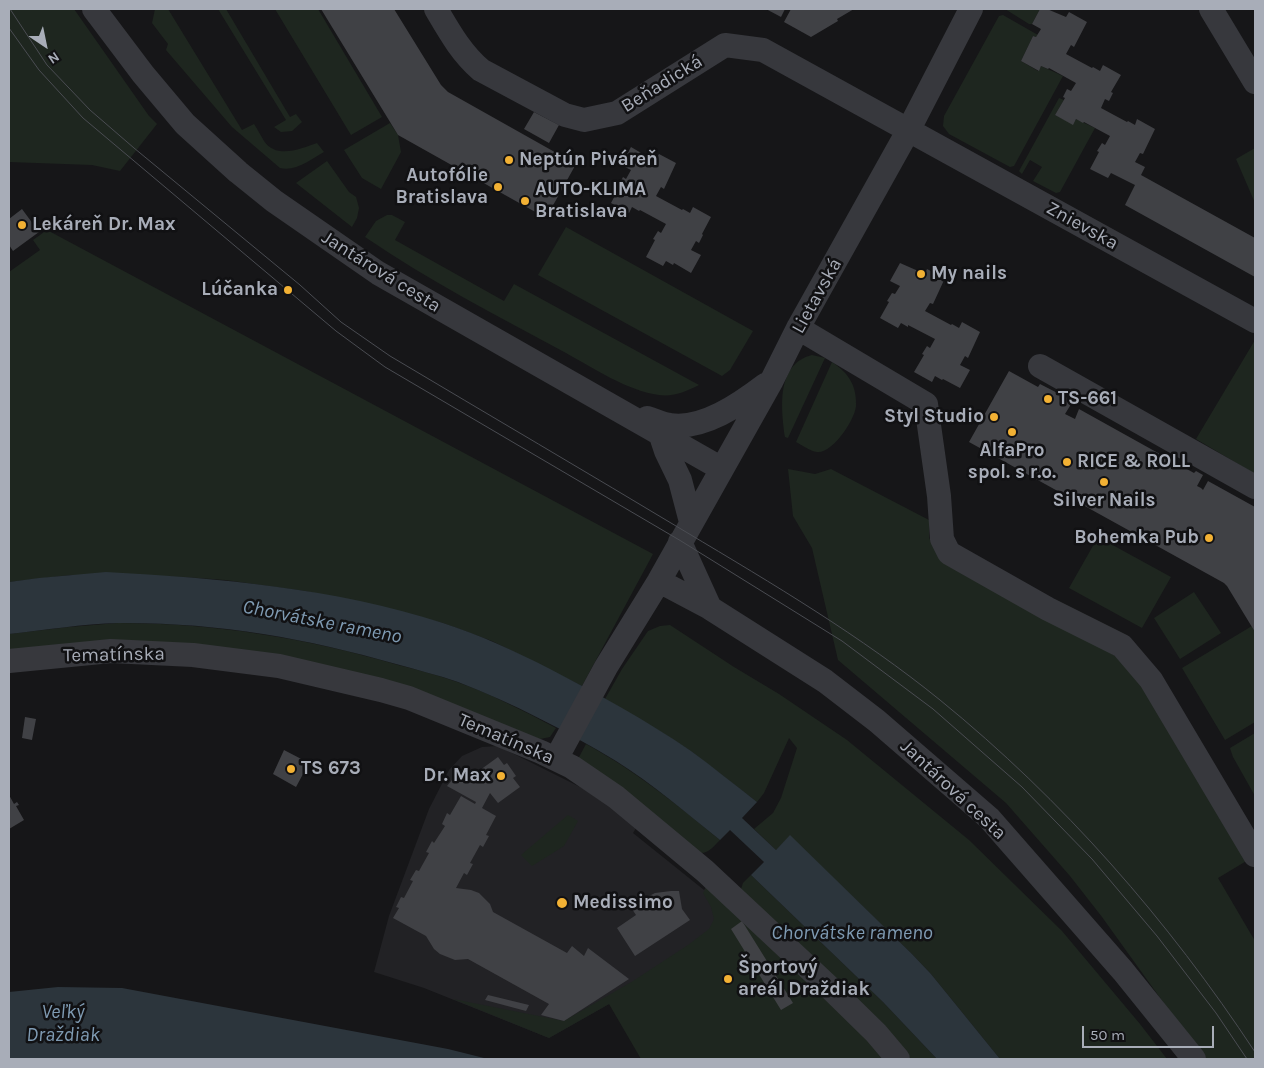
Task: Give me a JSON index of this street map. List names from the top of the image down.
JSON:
{
  "streets": {
    "street": [
      "Beňadická",
      "Znievska",
      "Jantárová cesta",
      "Lietavská",
      "Tematínska"
    ]
  },
  "crossings": [
    ["Beňadická", "Znievska"],
    ["Beňadická", "Lietavská"],
    ["Znievska", "Lietavská"],
    ["Jantárová cesta", "Lietavská"],
    ["Lietavská", "Tematínska"]
  ],
  "water": ["Chorvátske rameno", "Veľký Draždiak"],
  "places": [
    "Neptún Piváreň",
    "Autofólie Bratislava",
    "AUTO-KLIMA Bratislava",
    "Lekáreň Dr. Max",
    "My nails",
    "Lúčanka",
    "TS-661",
    "Styl Studio",
    "AlfaPro spol. s r.o.",
    "RICE & ROLL",
    "Silver Nails",
    "Bohemka Pub",
    "TS 673",
    "Dr. Max",
    "Medissimo",
    "Športový areál Draždiak"
  ],
  "scale_bar": "50 m",
  "north": "bottom right"
}
